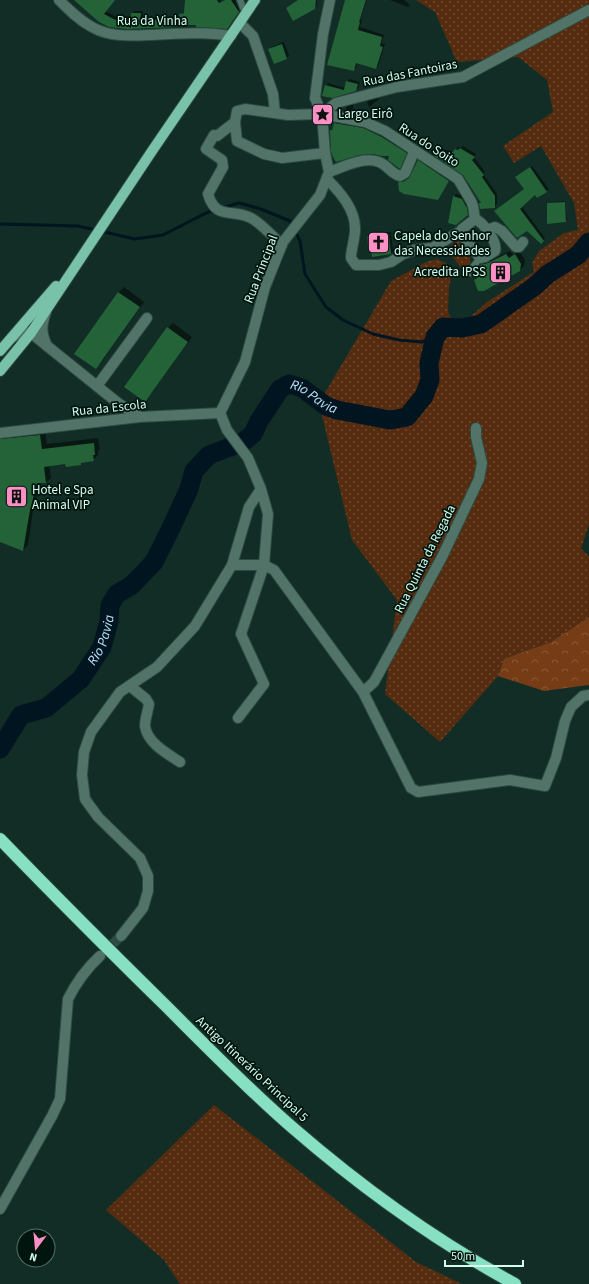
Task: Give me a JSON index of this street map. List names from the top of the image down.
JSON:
{
  "streets": {
    "highway": ["Antigo Itinerário Principal 5"],
    "street": [
      "Rua da Vinha",
      "Rua das Fantoiras",
      "Rua do Soito",
      "Rua Principal",
      "Rua da Escola",
      "Rua Quinta da Regada"
    ]
  },
  "crossings": [
    ["Rua das Fantoiras", "Rua do Soito"],
    ["Rua Principal", "Rua da Escola"]
  ],
  "water": ["Rio Pavia"],
  "places": {
    "place": ["Largo Eirô"],
    "church": ["Capela do Senhor das Necessidades"],
    "building": ["Acredita IPSS", "Hotel e Spa Animal VIP"]
  },
  "scale_bar": "50 m",
  "north": "bottom"
}
